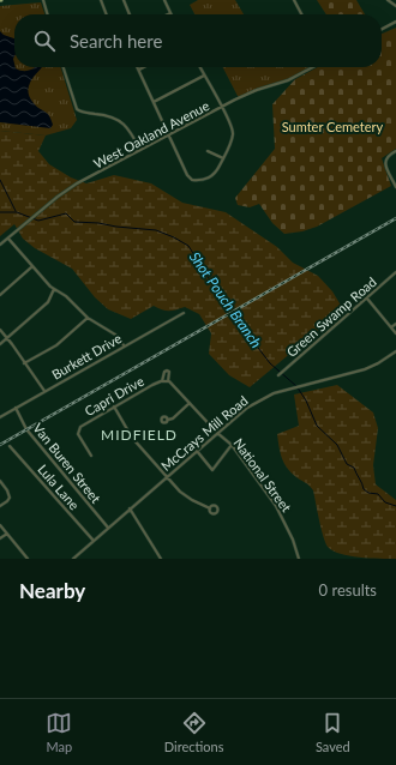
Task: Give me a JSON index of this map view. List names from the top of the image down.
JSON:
{
  "streets": {
    "street": [
      "West Oakland Avenue",
      "Green Swamp Road",
      "Burkett Drive",
      "Capri Drive",
      "McCrays Mill Road",
      "Van Buren Street",
      "National Street",
      "Lula Lane"
    ]
  },
  "crossings": [
    ["Burkett Drive", "Van Buren Street"],
    ["McCrays Mill Road", "Van Buren Street"],
    ["McCrays Mill Road", "National Street"],
    ["McCrays Mill Road", "Lula Lane"]
  ],
  "districts": ["MIDFIELD"],
  "water": ["Shot Pouch Branch"],
  "parks": ["Sumter Cemetery"],
  "page": {
    "search": "Search here",
    "heading": ["Nearby", "0 results"],
    "nav": ["Map", "Directions", "Saved"]
  }
}
